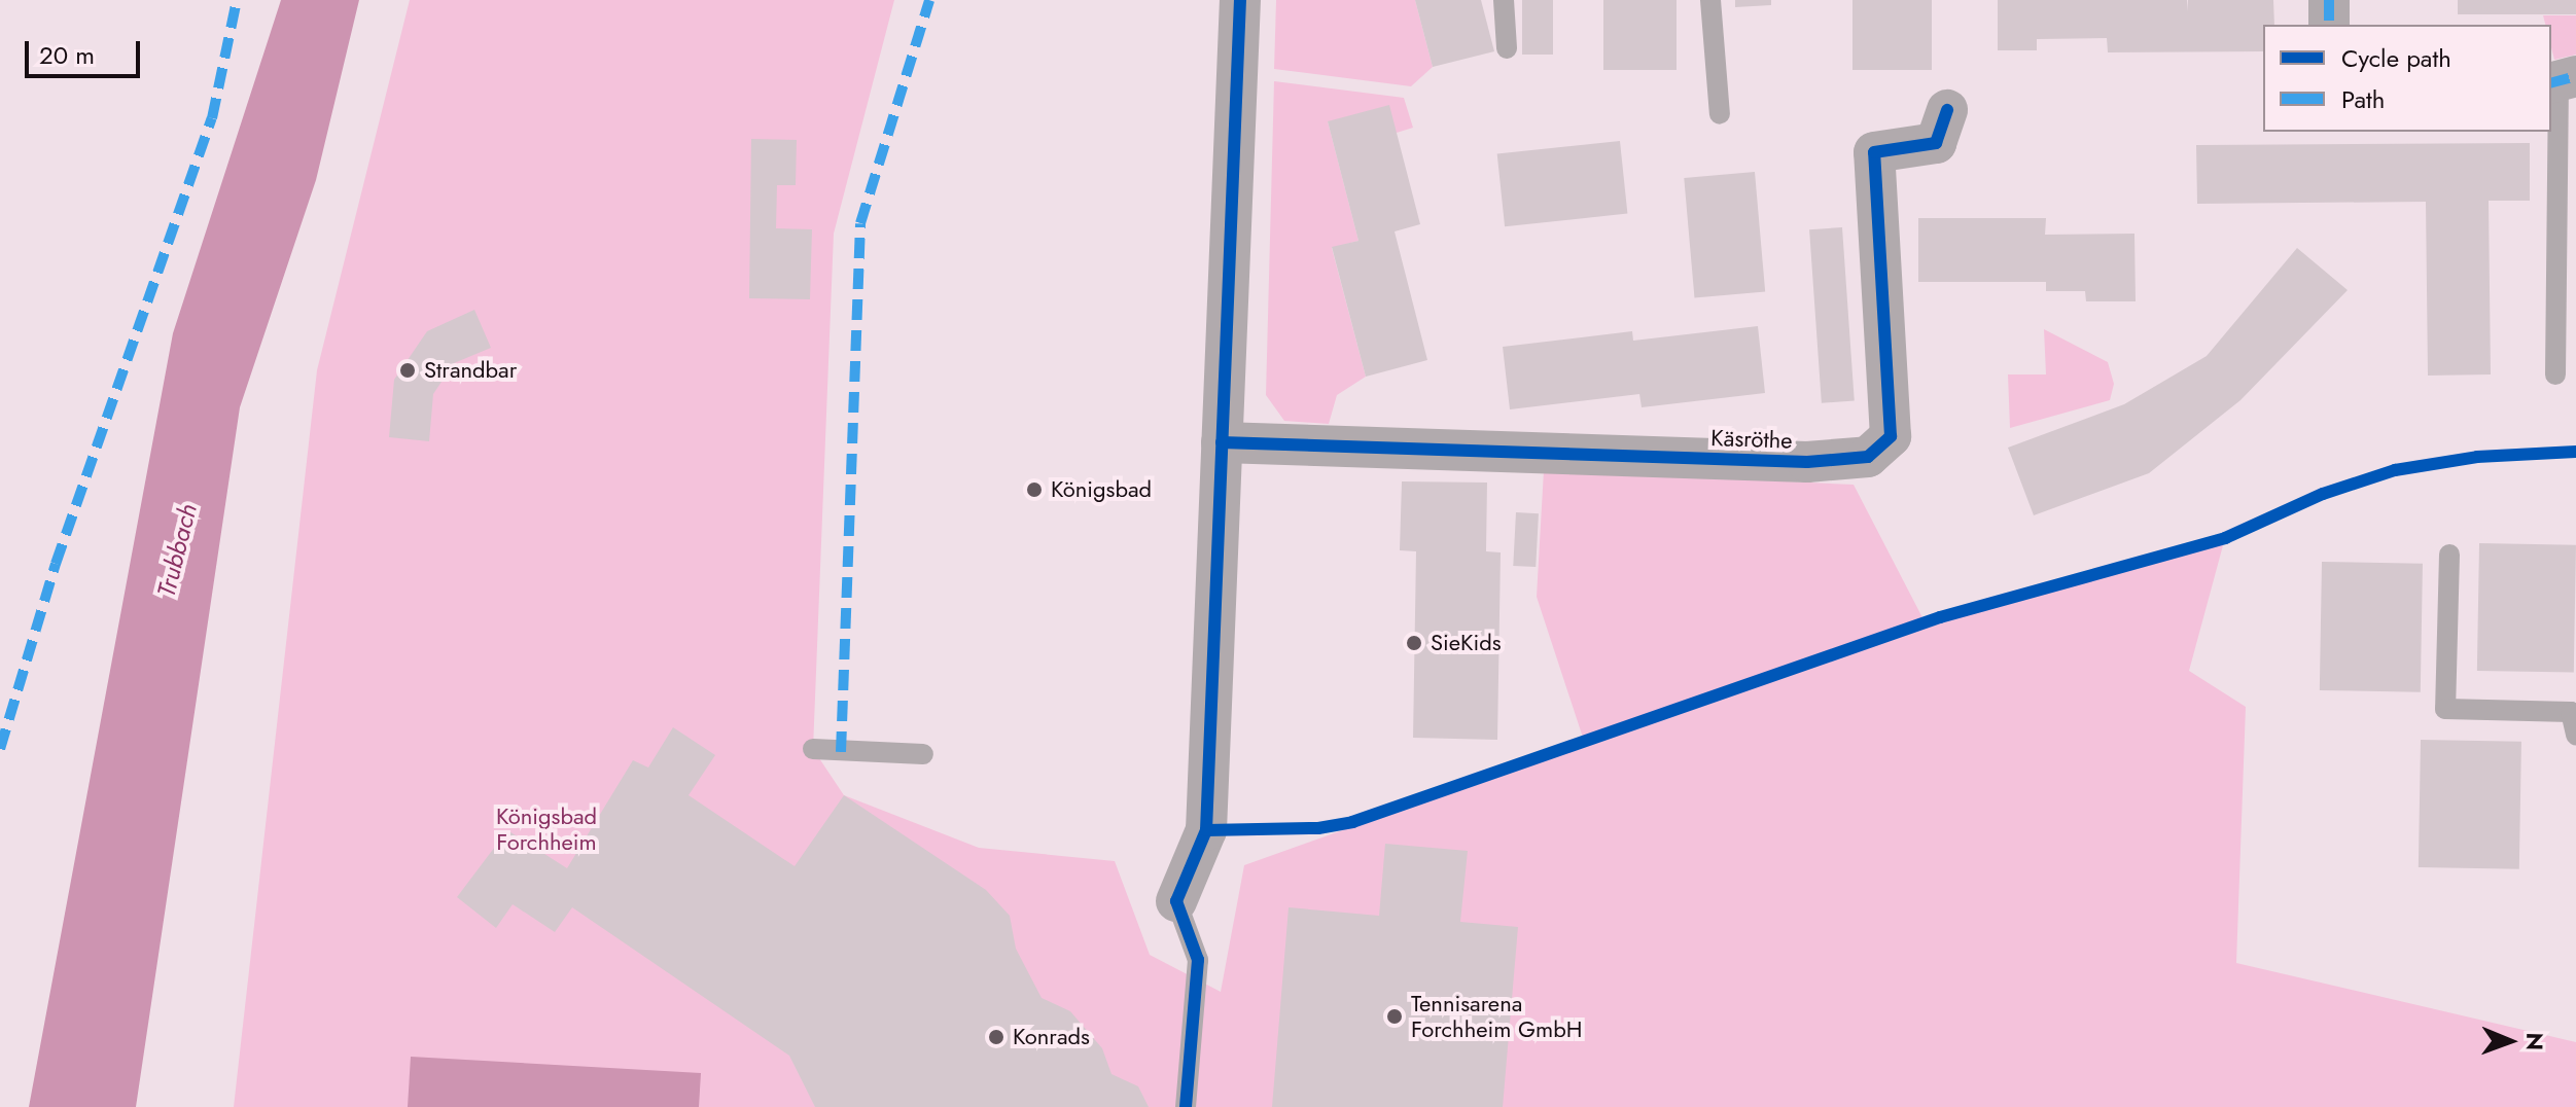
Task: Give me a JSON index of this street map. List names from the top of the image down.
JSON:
{
  "streets": {
    "street": ["Käsröthe"]
  },
  "water": ["Trubbach"],
  "parks": ["Königsbad Forchheim"],
  "places": [
    "Strandbar",
    "Königsbad",
    "SieKids",
    "Tennisarena Forchheim GmbH",
    "Konrads"
  ],
  "legend": ["Cycle path", "Path"],
  "scale_bar": "20 m",
  "north": "right"
}
